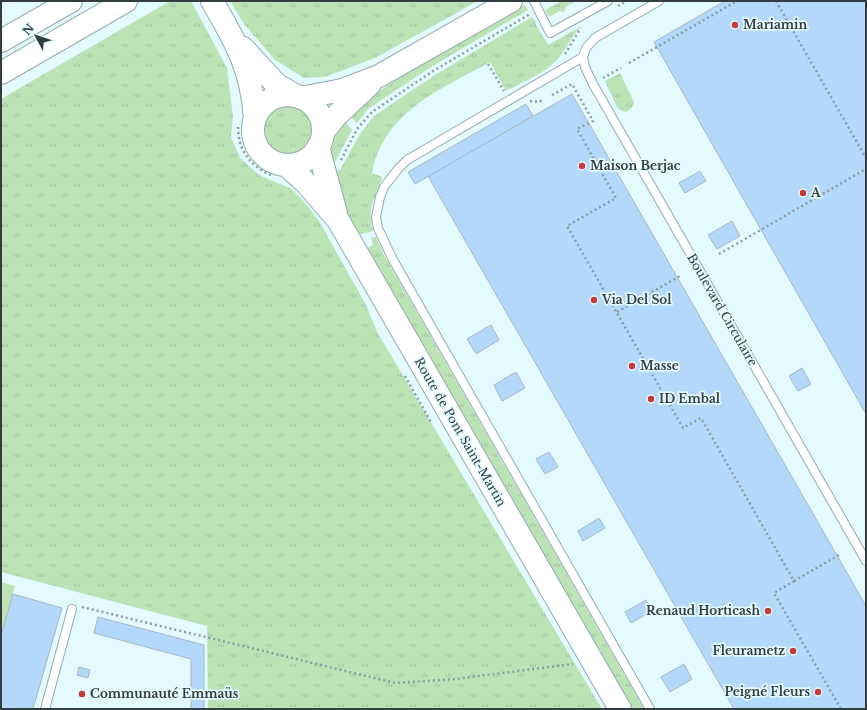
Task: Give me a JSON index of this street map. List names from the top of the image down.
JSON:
{
  "streets": {
    "main road": ["Route de Pont Saint-Martin"],
    "lane": ["Boulevard Circulaire"]
  },
  "places": [
    "Mariamin",
    "Maison Berjac",
    "A",
    "Via Del Sol",
    "Masse",
    "ID Embal",
    "Renaud Horticash",
    "Fleurametz",
    "Peigné Fleurs",
    "Communauté Emmaüs"
  ],
  "north": "top left"
}
